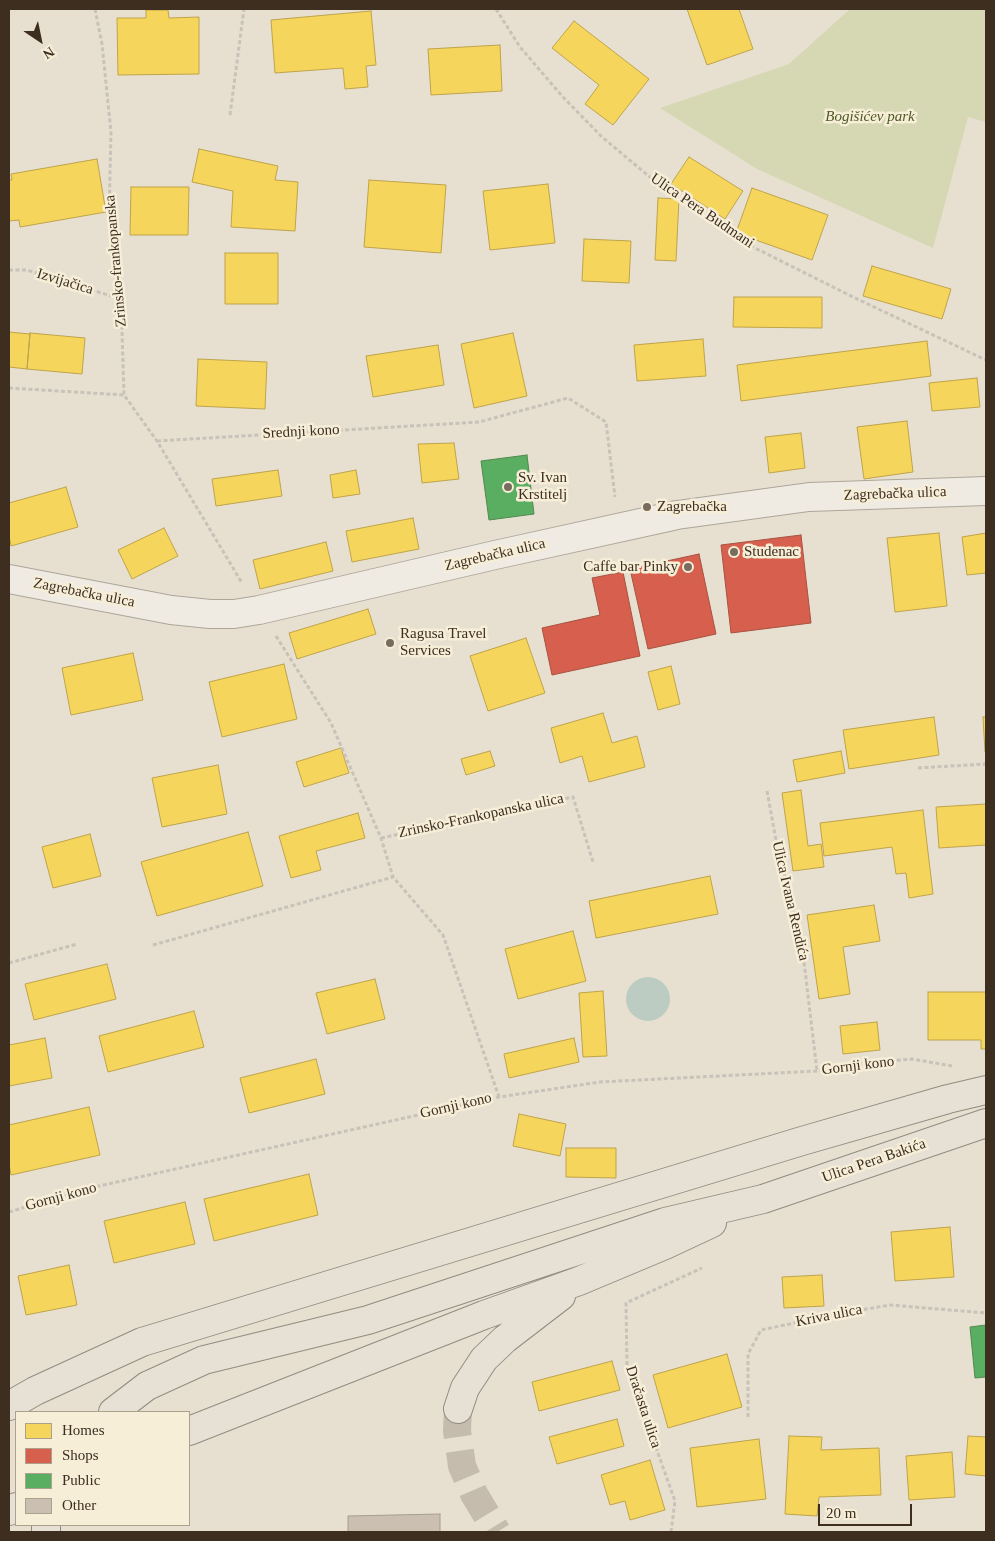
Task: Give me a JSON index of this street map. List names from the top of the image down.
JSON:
{
  "streets": {
    "main road": ["Ulica Pera Bakića"],
    "street": ["Zagrebačka ulica"],
    "path": [
      "Ulica Pera Budmani",
      "Zrinsko-frankopanska",
      "Izvijačica",
      "Srednji kono",
      "Zrinsko-Frankopanska ulica",
      "Ulica Ivana Rendića",
      "Gornji kono",
      "Kriva ulica",
      "Dračasta ulica"
    ]
  },
  "crossings": [
    ["Zrinsko-frankopanska", "Izvijačica"],
    ["Srednji kono", "Zagrebačka ulica"],
    ["Zrinsko-Frankopanska ulica", "Gornji kono"],
    ["Ulica Ivana Rendića", "Gornji kono"]
  ],
  "parks": ["Bogišićev park"],
  "places": [
    "Sv. Ivan Krstitelj",
    "Zagrebačka",
    "Studenac",
    "Caffe bar Pinky",
    "Ragusa Travel Services"
  ],
  "legend": [
    "Homes",
    "Shops",
    "Public",
    "Other"
  ],
  "scale_bar": "20 m",
  "north": "bottom right"
}
